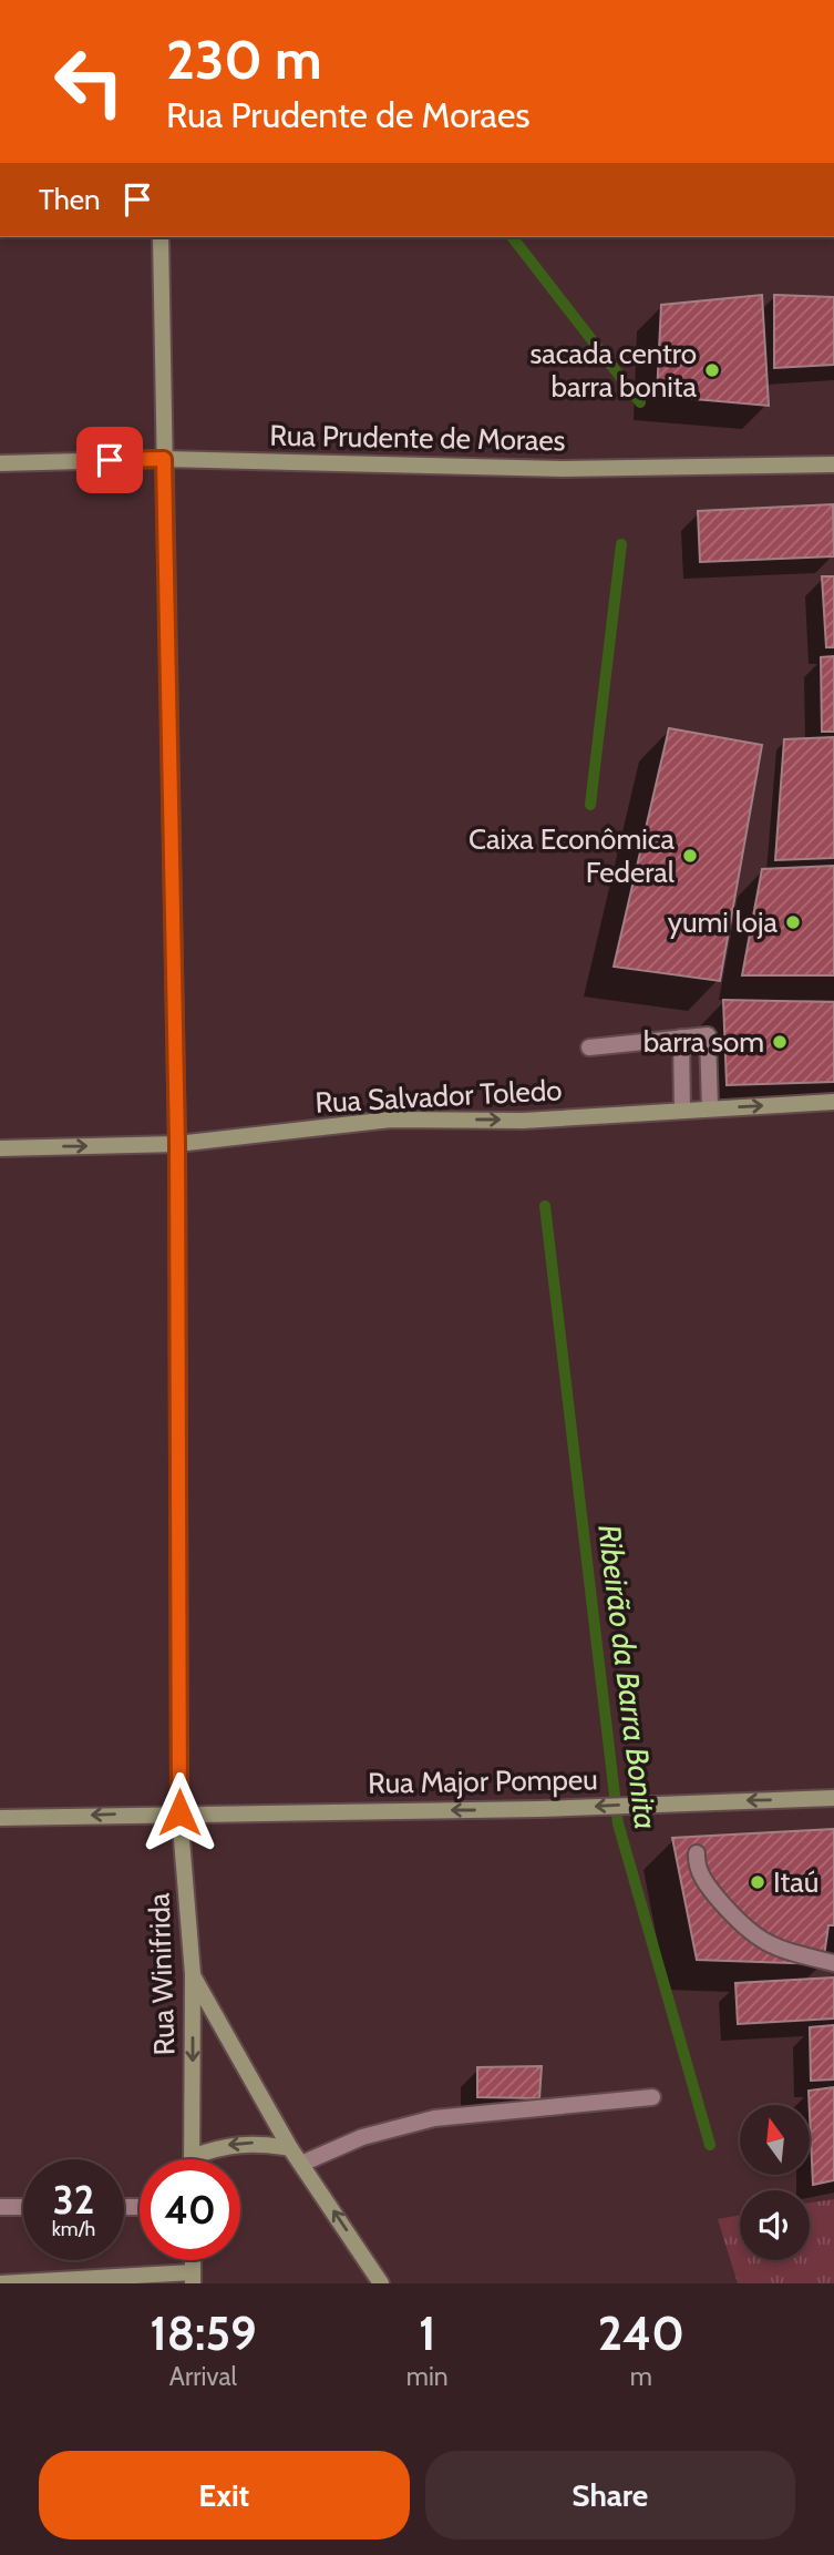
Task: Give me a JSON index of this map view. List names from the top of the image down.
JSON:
{
  "streets": {
    "street": [
      "Rua Prudente de Moraes",
      "Rua Salvador Toledo",
      "Rua Major Pompeu",
      "Rua Winifrida"
    ]
  },
  "crossings": [
    ["Rua Prudente de Moraes", "Rua Winifrida"],
    ["Rua Salvador Toledo", "Rua Winifrida"],
    ["Rua Major Pompeu", "Rua Winifrida"]
  ],
  "one_way": ["Rua Salvador Toledo", "Rua Major Pompeu"],
  "water": ["Ribeirão da Barra Bonita"],
  "places": [
    "sacada centro barra bonita",
    "Caixa Econômica Federal",
    "yumi loja",
    "barra som",
    "Itaú"
  ],
  "north": "top",
  "page": {
    "turn": ["230 m", "Rua Prudente de Moraes"],
    "then": "Then",
    "speed": "32 km/h",
    "limit": "40",
    "eta": [
      "18:59",
      "Arrival",
      "1",
      "min",
      "240",
      "m"
    ],
    "buttons": ["Exit", "Share"]
  }
}
